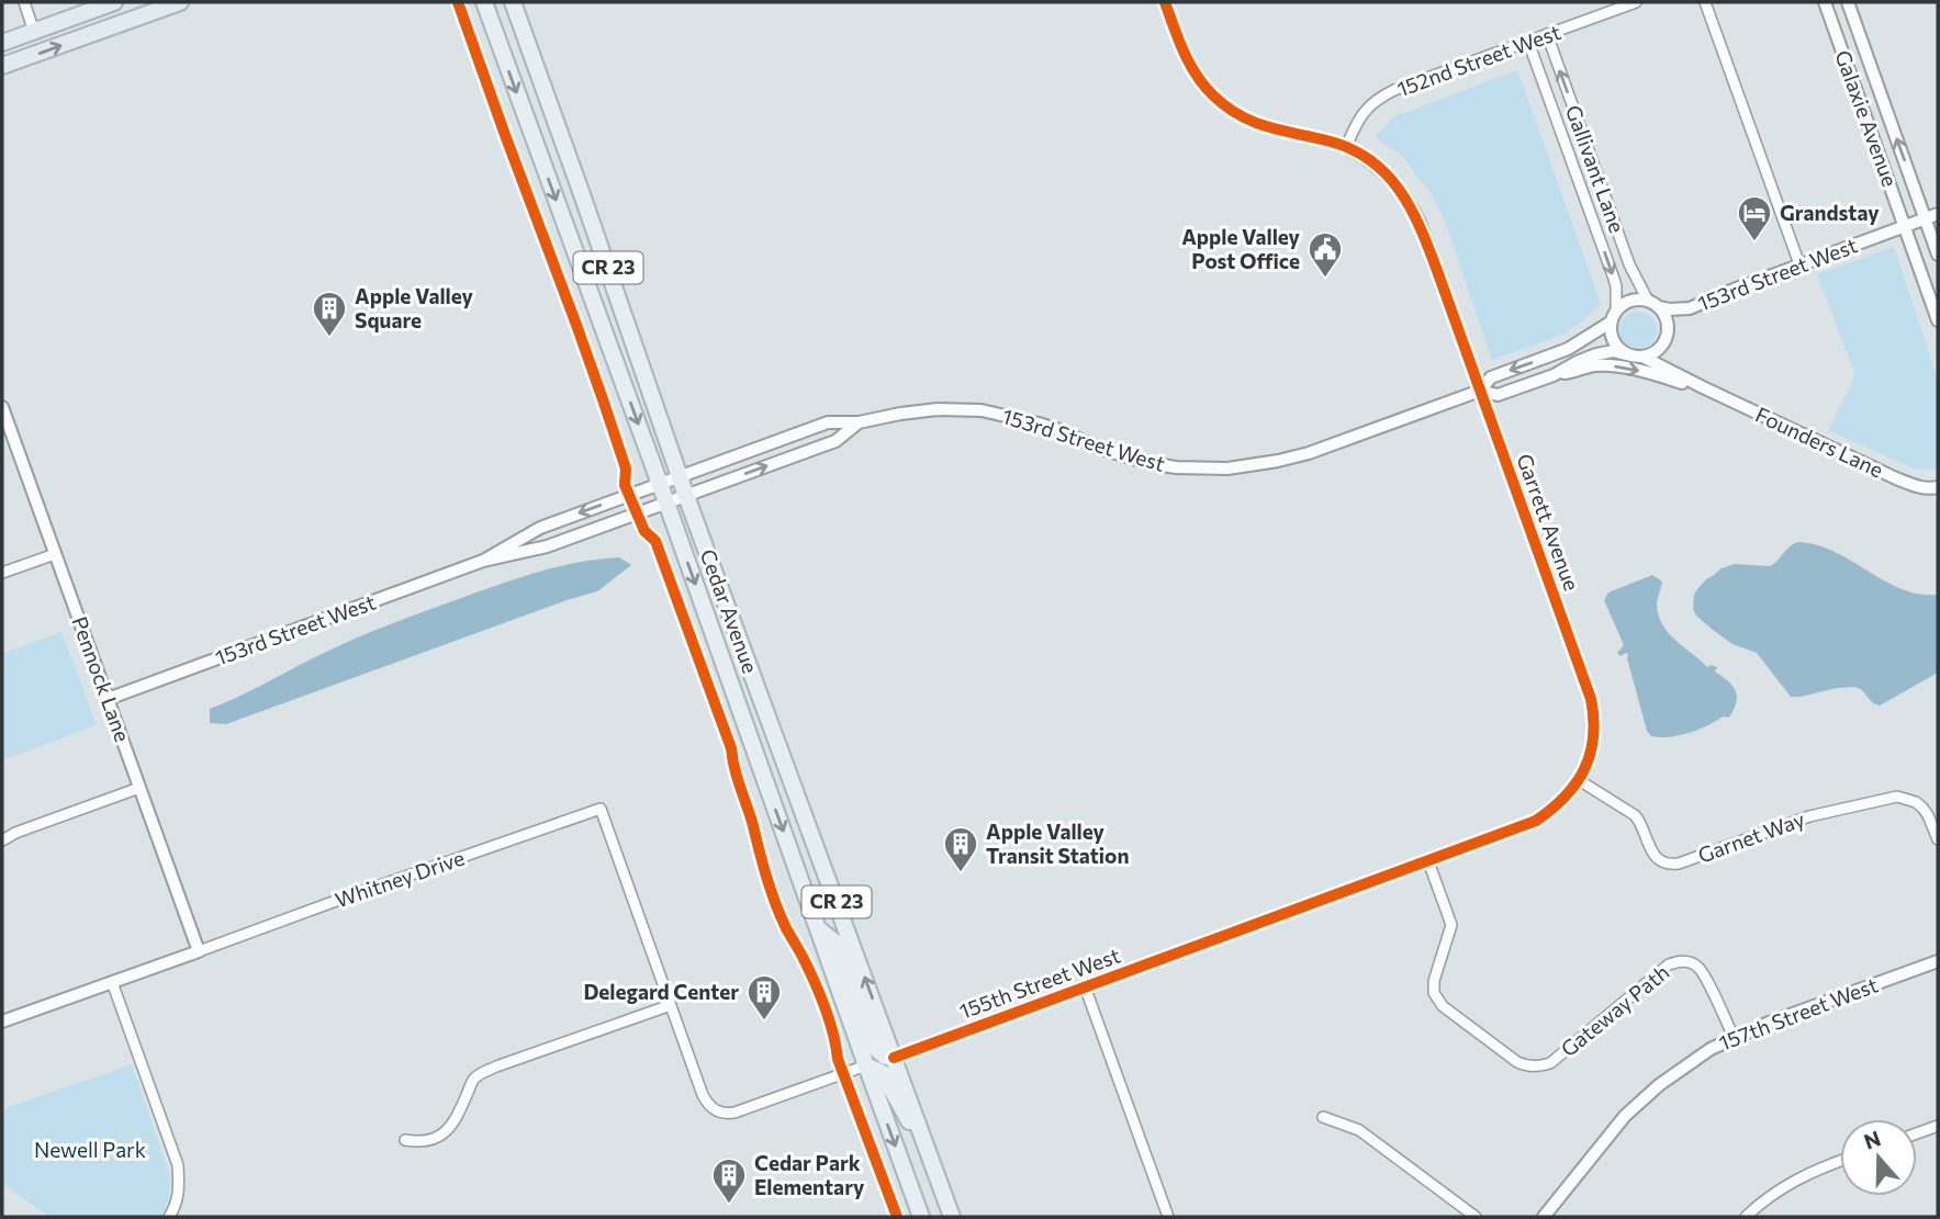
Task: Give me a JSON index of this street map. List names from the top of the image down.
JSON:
{
  "streets": {
    "main road": ["CR 23", "Cedar Avenue"],
    "street": [
      "152nd Street West",
      "Galaxie Avenue",
      "Gallivant Lane",
      "153rd Street West",
      "Founders Lane",
      "Garrett Avenue",
      "Pennock Lane",
      "Garnet Way",
      "Whitney Drive",
      "155th Street West",
      "Gateway Path",
      "157th Street West"
    ]
  },
  "crossings": [
    ["152nd Street West", "Gallivant Lane"],
    ["152nd Street West", "Garrett Avenue"],
    ["Galaxie Avenue", "153rd Street West"],
    ["Gallivant Lane", "153rd Street West"],
    ["Gallivant Lane", "Founders Lane"],
    ["153rd Street West", "Founders Lane"],
    ["153rd Street West", "Garrett Avenue"],
    ["153rd Street West", "Cedar Avenue"],
    ["153rd Street West", "Pennock Lane"],
    ["Garrett Avenue", "Garnet Way"],
    ["Garrett Avenue", "155th Street West"],
    ["Garrett Avenue", "Gateway Path"],
    ["Cedar Avenue", "Whitney Drive"],
    ["Cedar Avenue", "155th Street West"],
    ["Pennock Lane", "Whitney Drive"],
    ["Gateway Path", "157th Street West"]
  ],
  "parks": ["Newell Park"],
  "places": {
    "hotel": ["Grandstay"],
    "public building": ["Apple Valley Post Office"],
    "building": [
      "Apple Valley Square",
      "Apple Valley Transit Station",
      "Delegard Center",
      "Cedar Park Elementary"
    ]
  },
  "north": "top"
}
